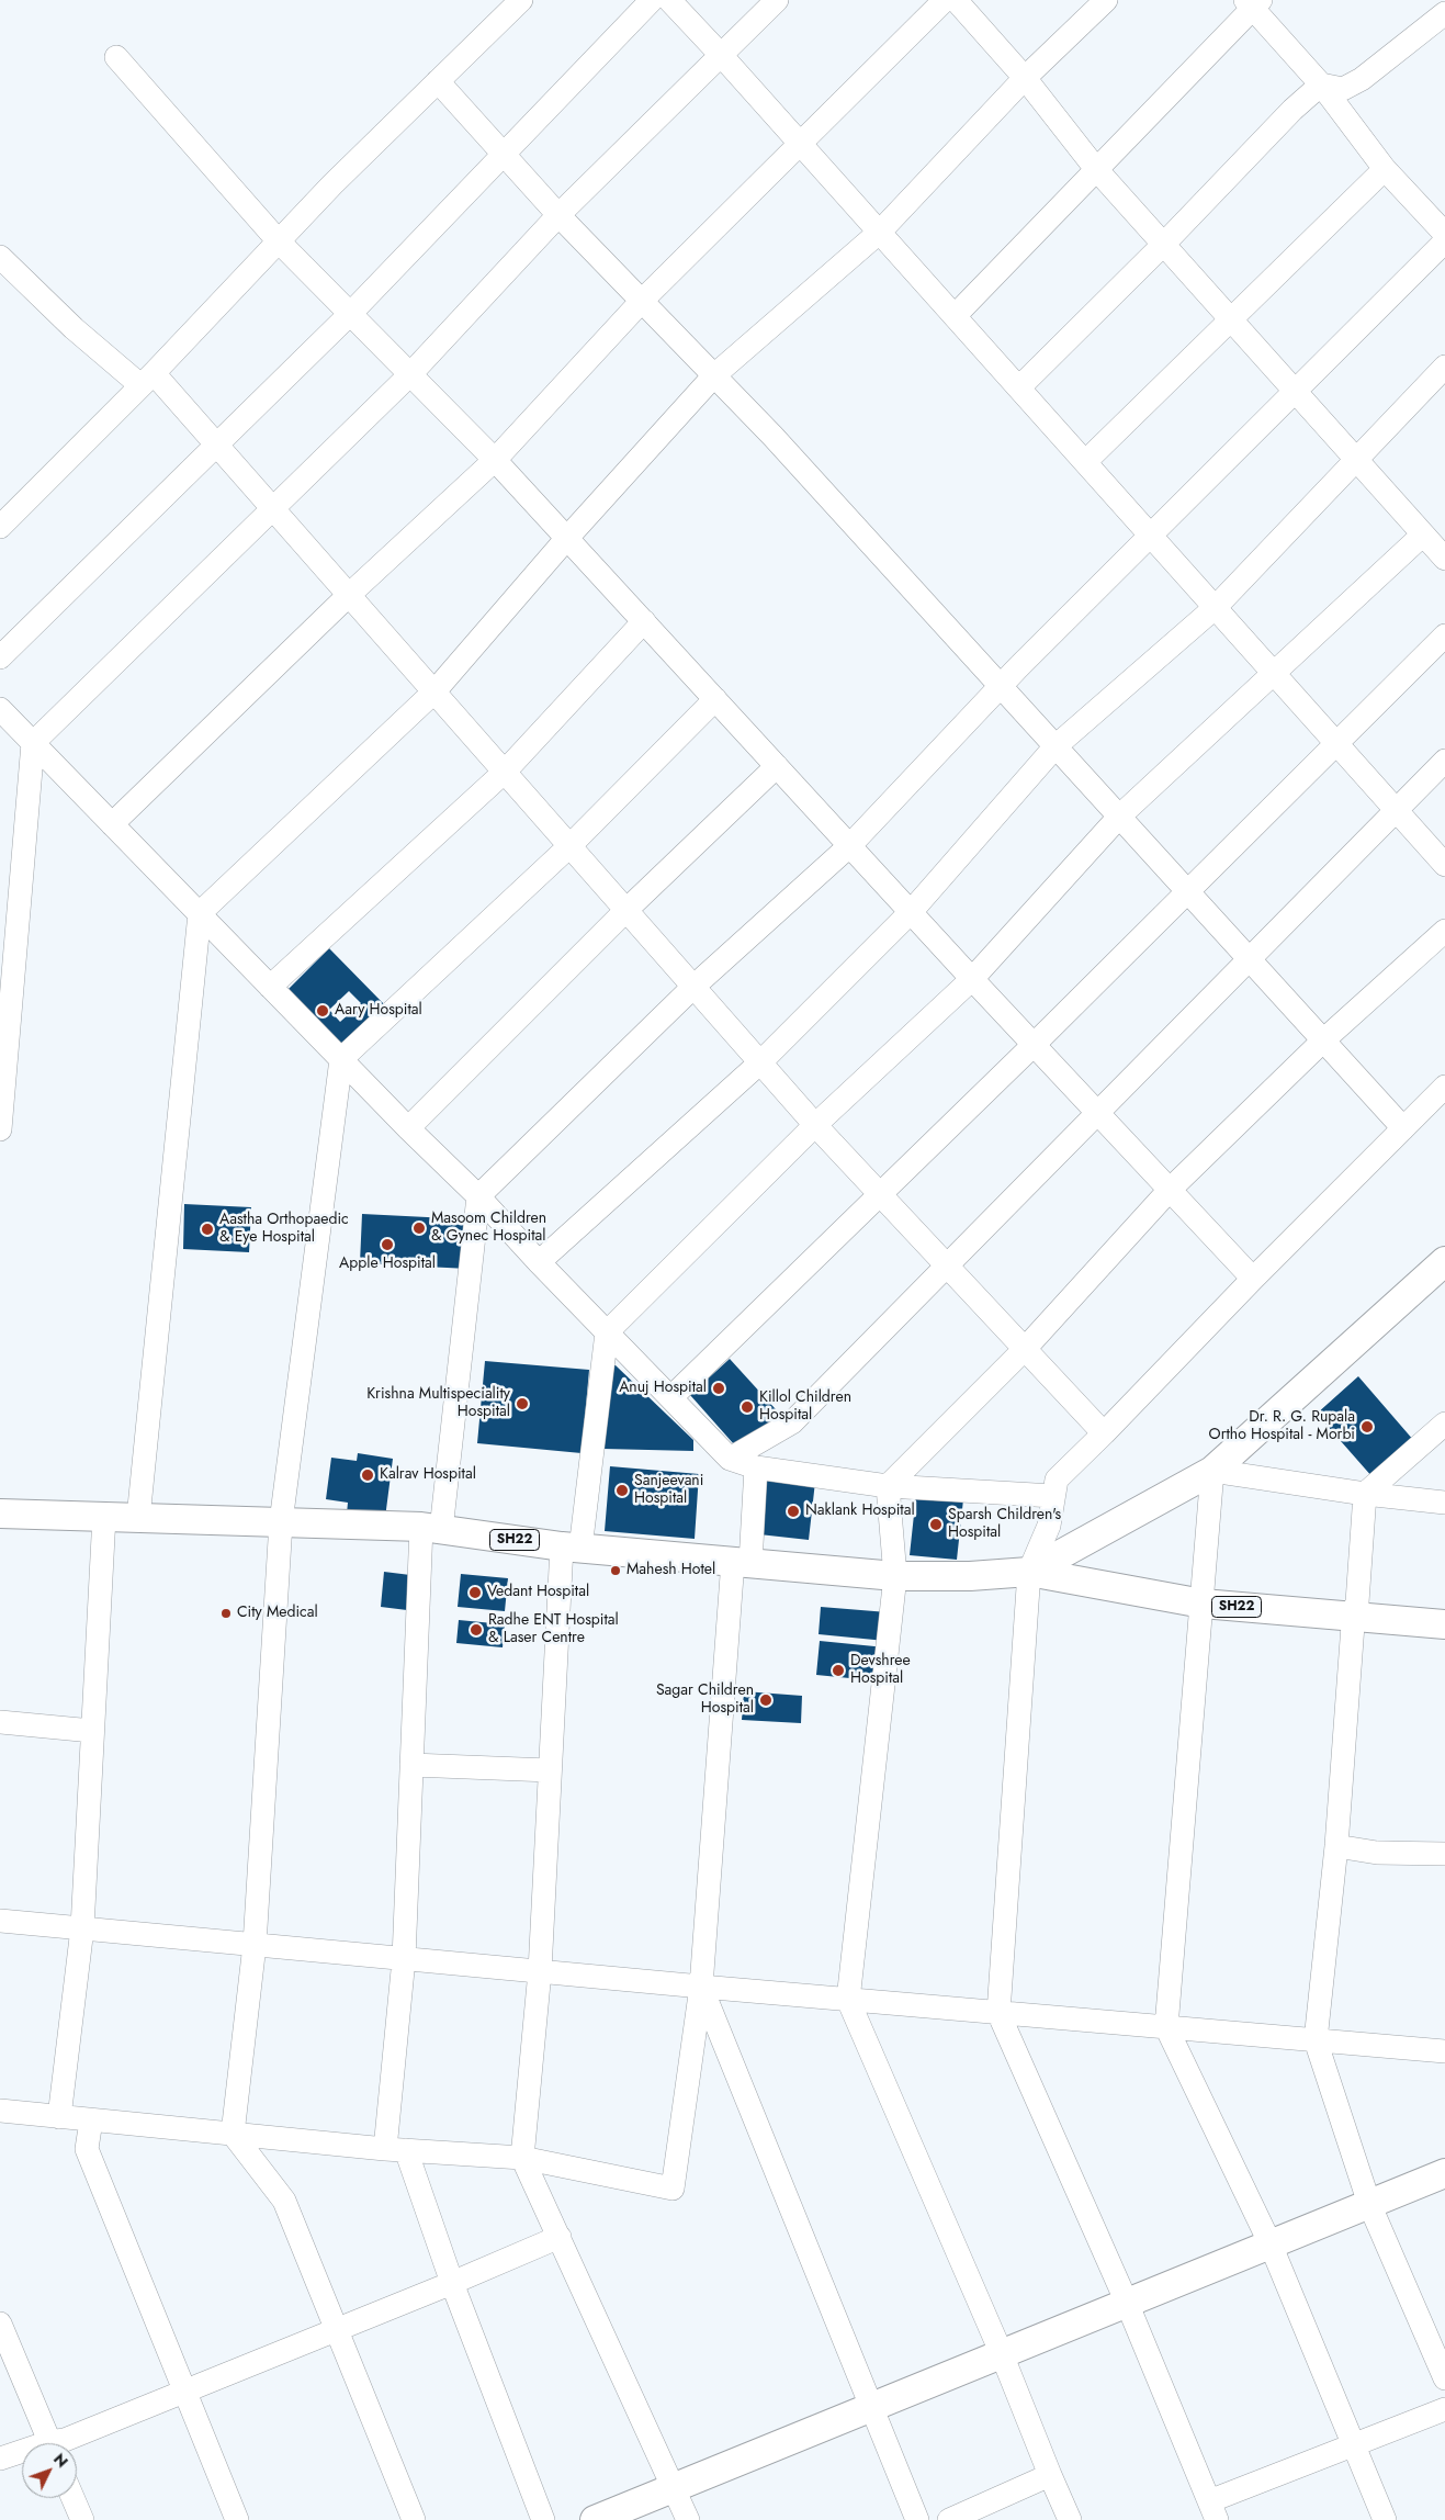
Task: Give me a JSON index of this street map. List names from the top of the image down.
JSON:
{
  "streets": {
    "main road": ["SH22"]
  },
  "places": [
    "Aary Hospital",
    "Masoom Children & Gynec Hospital",
    "Aastha Orthopaedic & Eye Hospital",
    "Apple Hospital",
    "Anuj Hospital",
    "Krishna Multispeciality Hospital",
    "Killol Children Hospital",
    "Dr. R. G. Rupala Ortho Hospital - Morbi",
    "Kalrav Hospital",
    "Sanjeevani Hospital",
    "Naklank Hospital",
    "Sparsh Children's Hospital",
    "Mahesh Hotel",
    "Vedant Hospital",
    "City Medical",
    "Radhe ENT Hospital & Laser Centre",
    "Devshree Hospital",
    "Sagar Children Hospital"
  ],
  "north": "top right"
}
